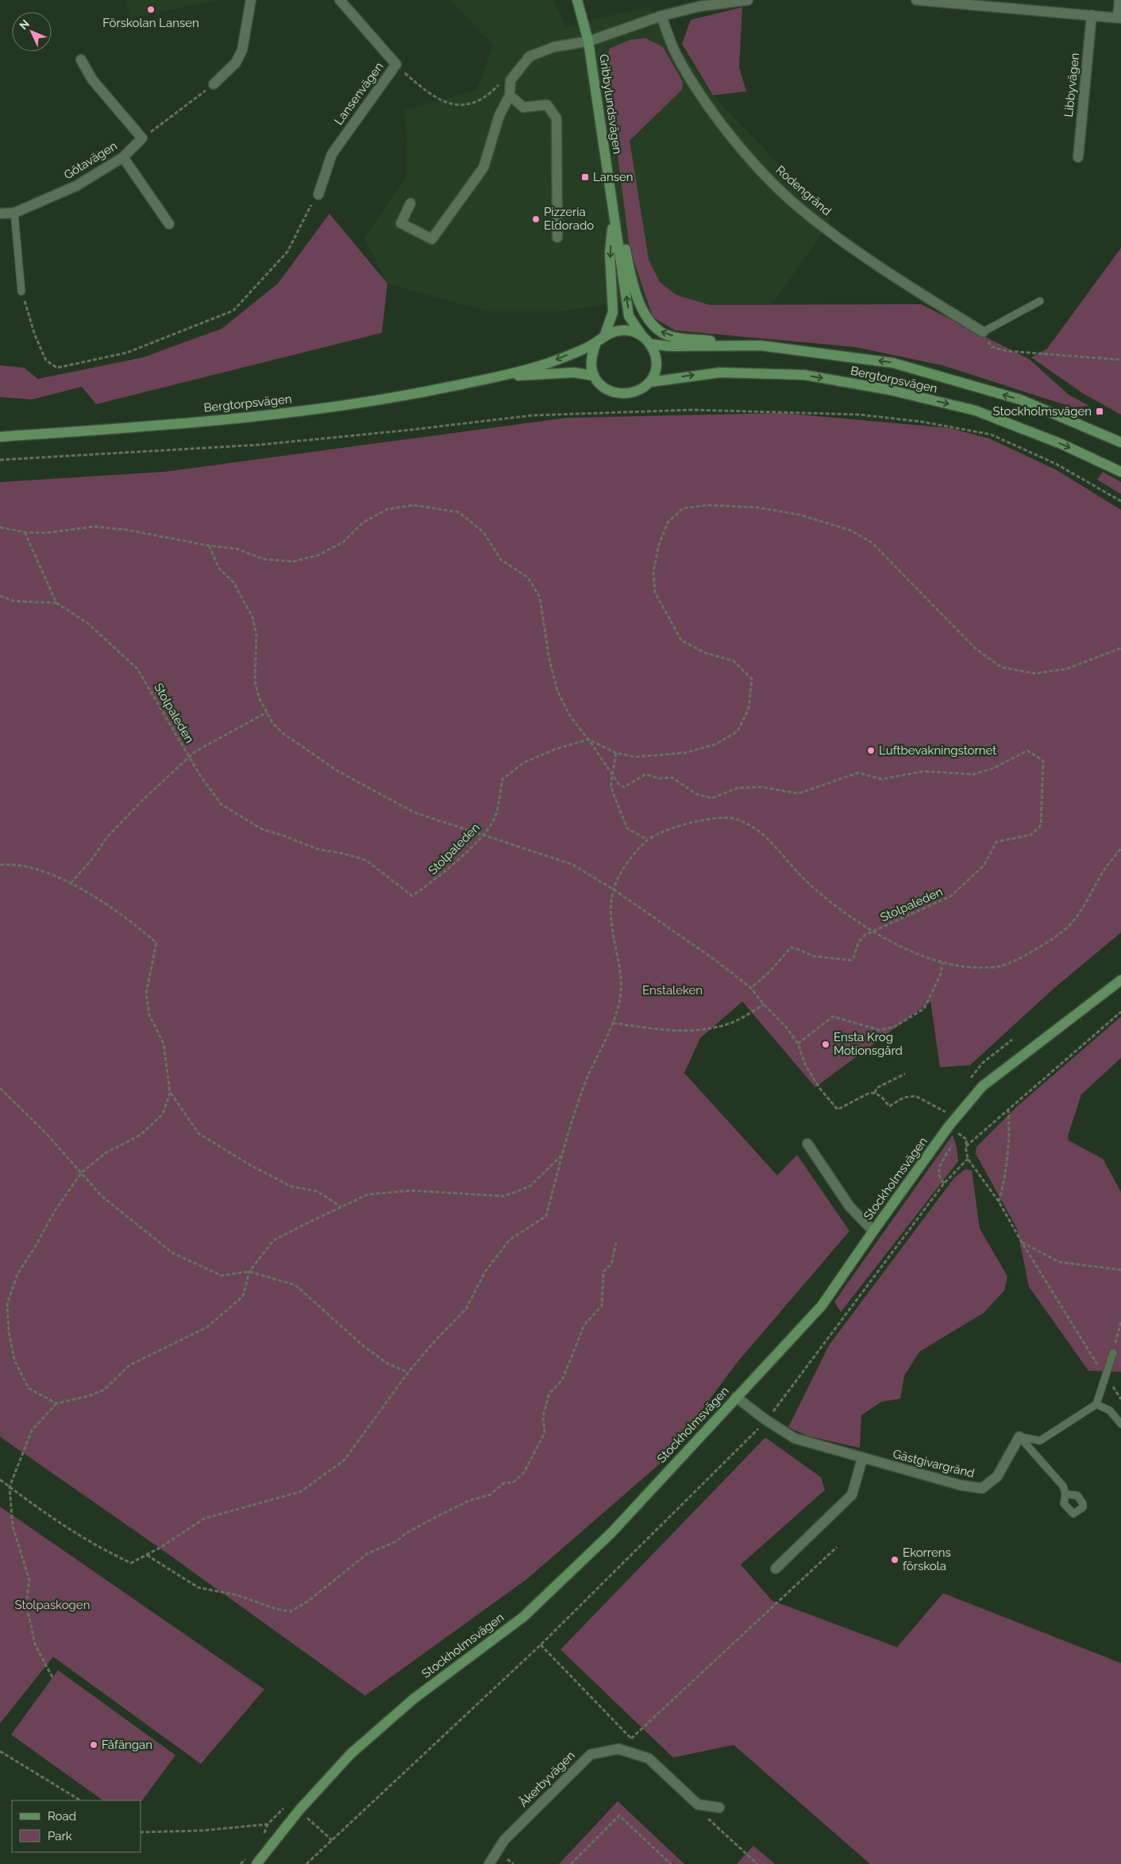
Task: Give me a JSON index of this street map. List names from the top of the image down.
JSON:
{
  "streets": {
    "main road": ["Gribbylundsvägen", "Bergtorpsvägen", "Stockholmsvägen"],
    "street": [
      "Libbyvägen",
      "Lansenvägen",
      "Götavägen",
      "Rodengränd",
      "Gästgivargränd",
      "Åkerbyvägen"
    ],
    "path": ["Stolpaleden"]
  },
  "crossings": [
    ["Gribbylundsvägen", "Bergtorpsvägen"],
    ["Stockholmsvägen", "Gästgivargränd"]
  ],
  "parks": ["Enstaleken", "Stolpaskogen"],
  "places": {
    "other": [
      "Förskolan Lansen",
      "Pizzeria Eldorado",
      "Luftbevakningstornet",
      "Ensta Krog Motionsgård",
      "Ekorrens förskola",
      "Fåfängan"
    ],
    "transit": ["Lansen", "Stockholmsvägen"]
  },
  "legend": ["Road", "Park"],
  "north": "top left"
}
